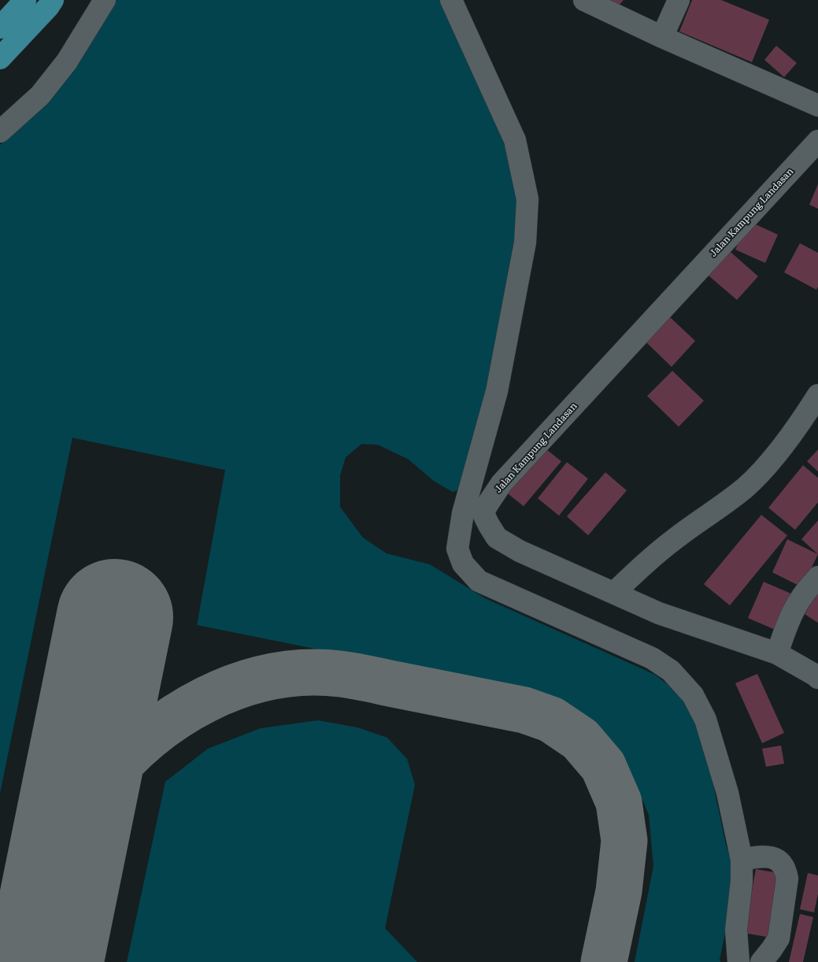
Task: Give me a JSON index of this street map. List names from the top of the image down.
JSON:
{
  "streets": {
    "street": ["Jalan Kampung Landasan"]
  }
}
